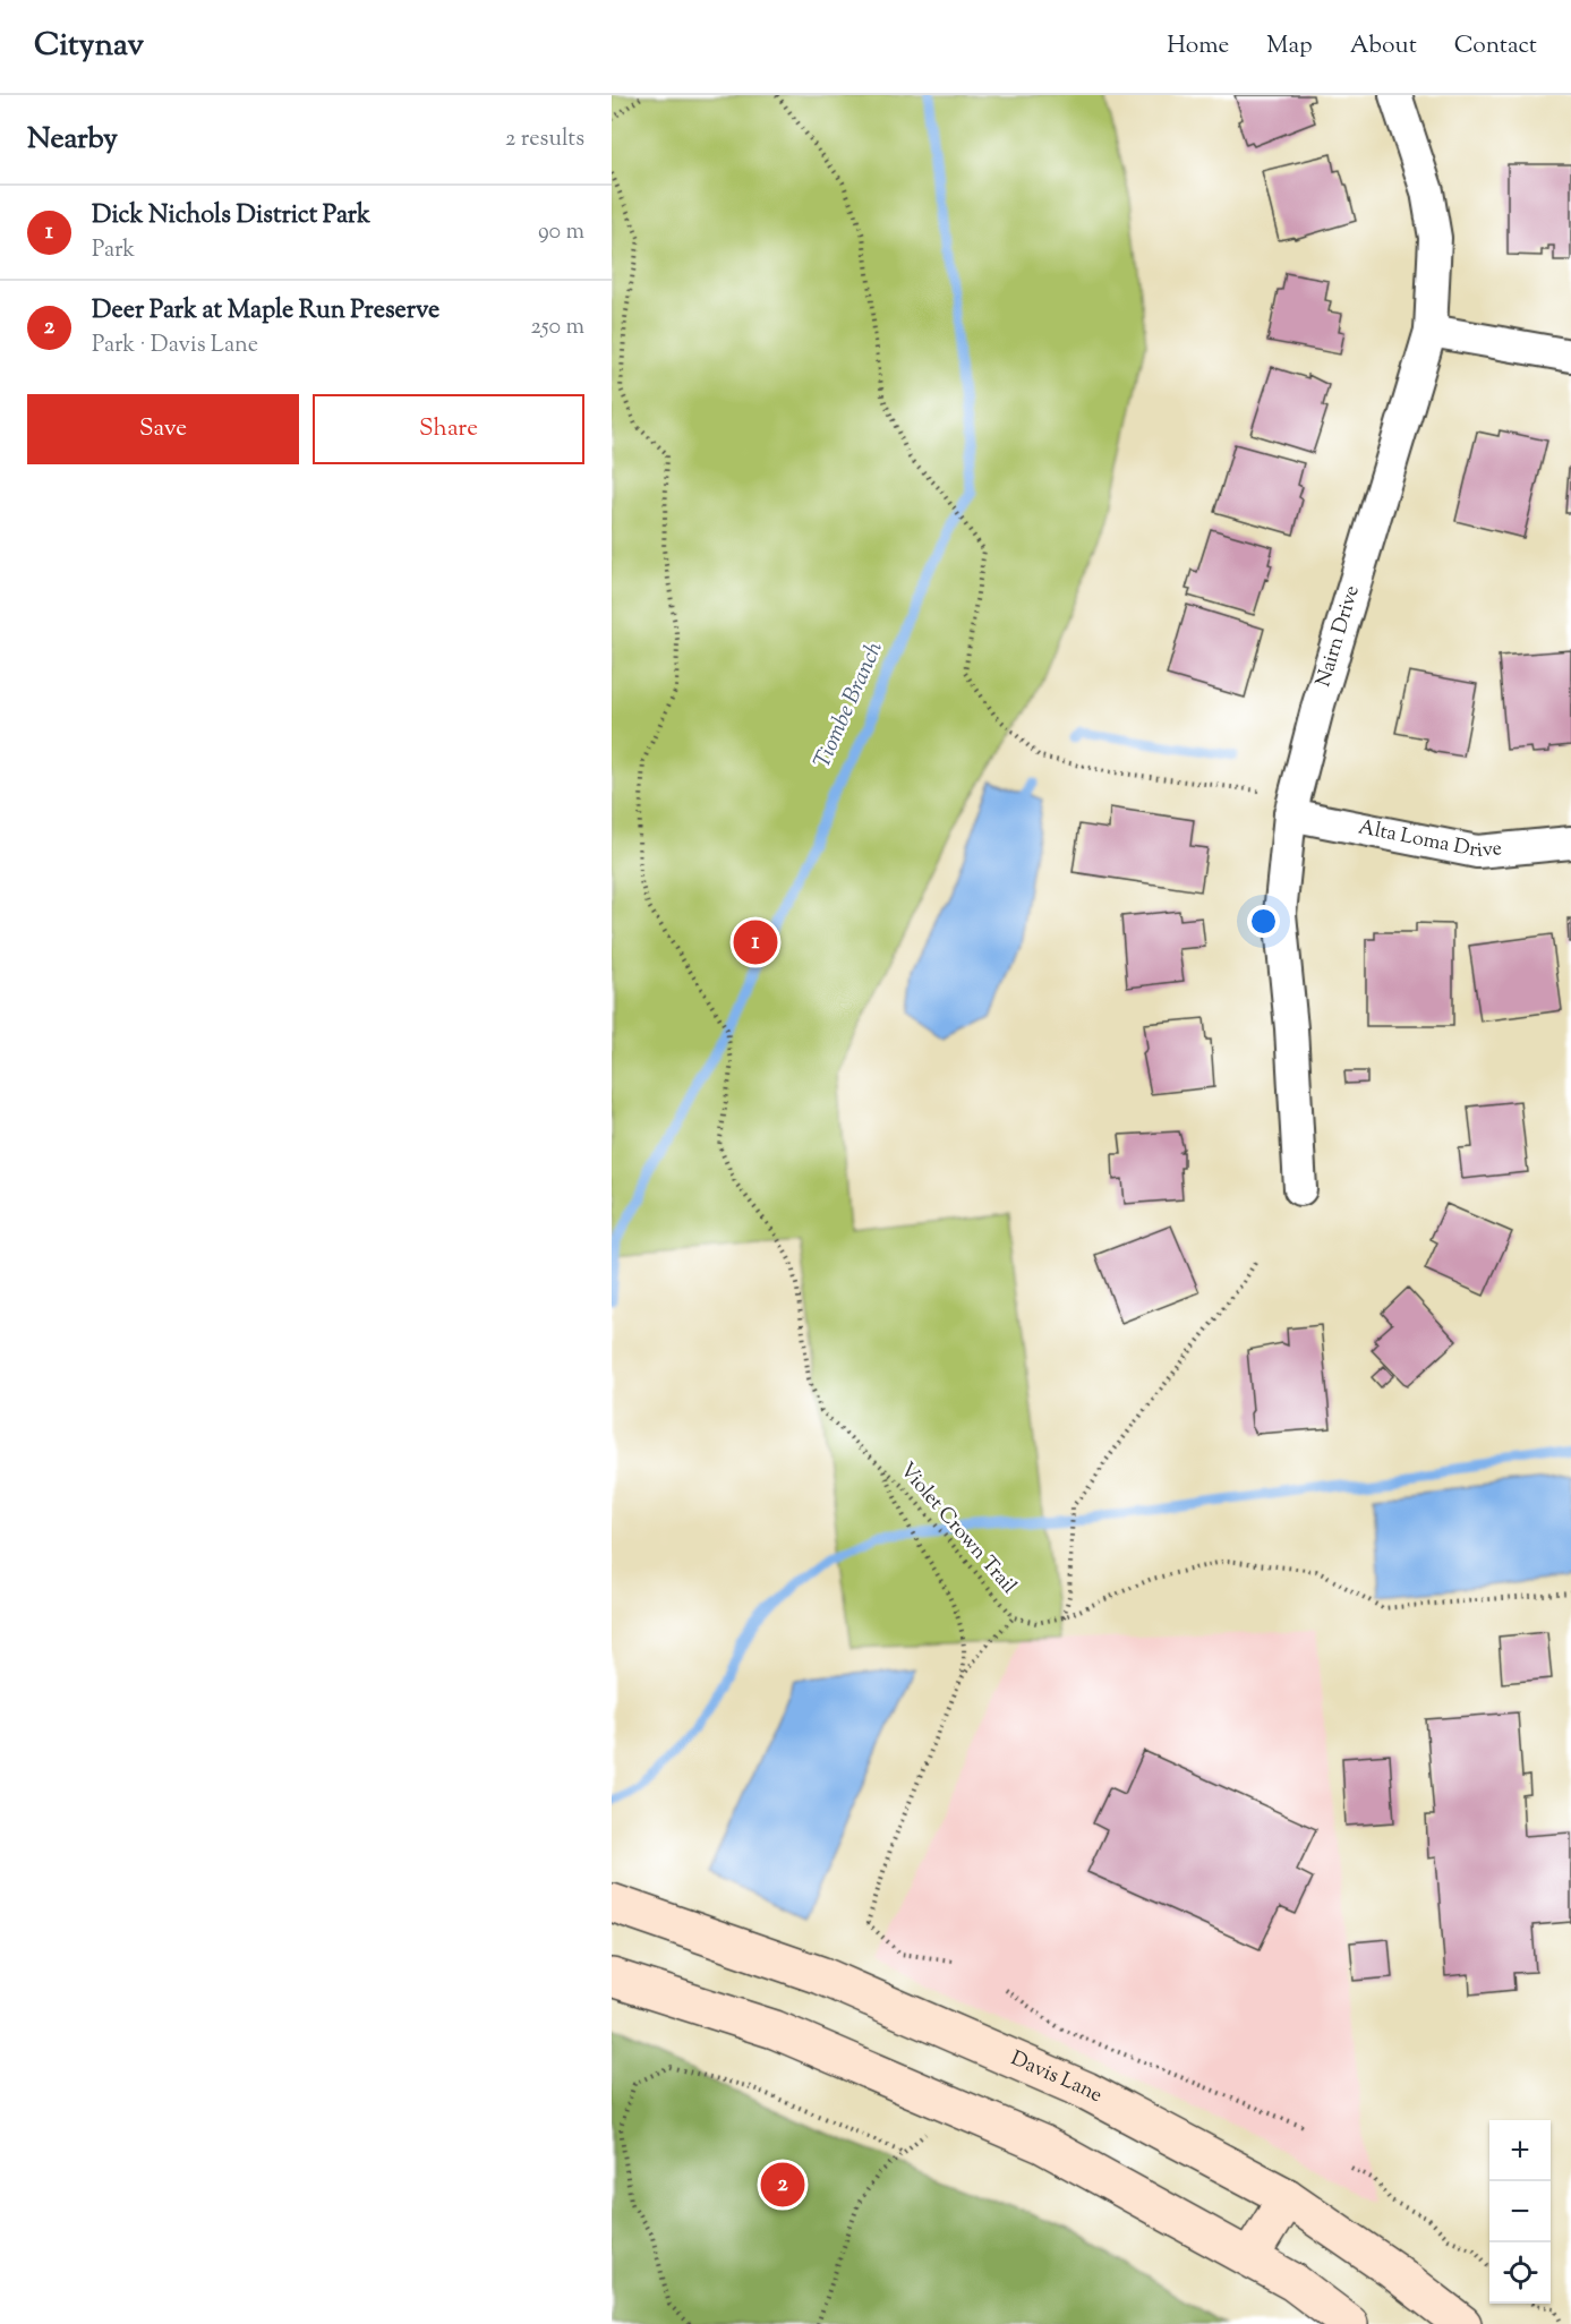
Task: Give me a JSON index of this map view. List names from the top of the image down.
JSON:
{
  "streets": {
    "main road": ["Davis Lane"],
    "street": ["Nairn Drive", "Alta Loma Drive"],
    "path": ["Violet Crown Trail"]
  },
  "crossings": [
    ["Nairn Drive", "Alta Loma Drive"]
  ],
  "water": ["Tiombe Branch"],
  "page": {
    "header": "Citynav",
    "nav": [
      "Home",
      "Map",
      "About",
      "Contact"
    ],
    "heading": ["Nearby", "2 results"],
    "list": [
      {
        "mark": "1",
        "name": "Dick Nichols District Park",
        "note": "Park",
        "value": "90 m"
      },
      {
        "mark": "2",
        "name": "Deer Park at Maple Run Preserve",
        "note": "Park · Davis Lane",
        "value": "250 m"
      }
    ],
    "buttons": ["Save", "Share"],
    "pins": ["1", "2"],
    "map_buttons": ["+", "−"]
  }
}
